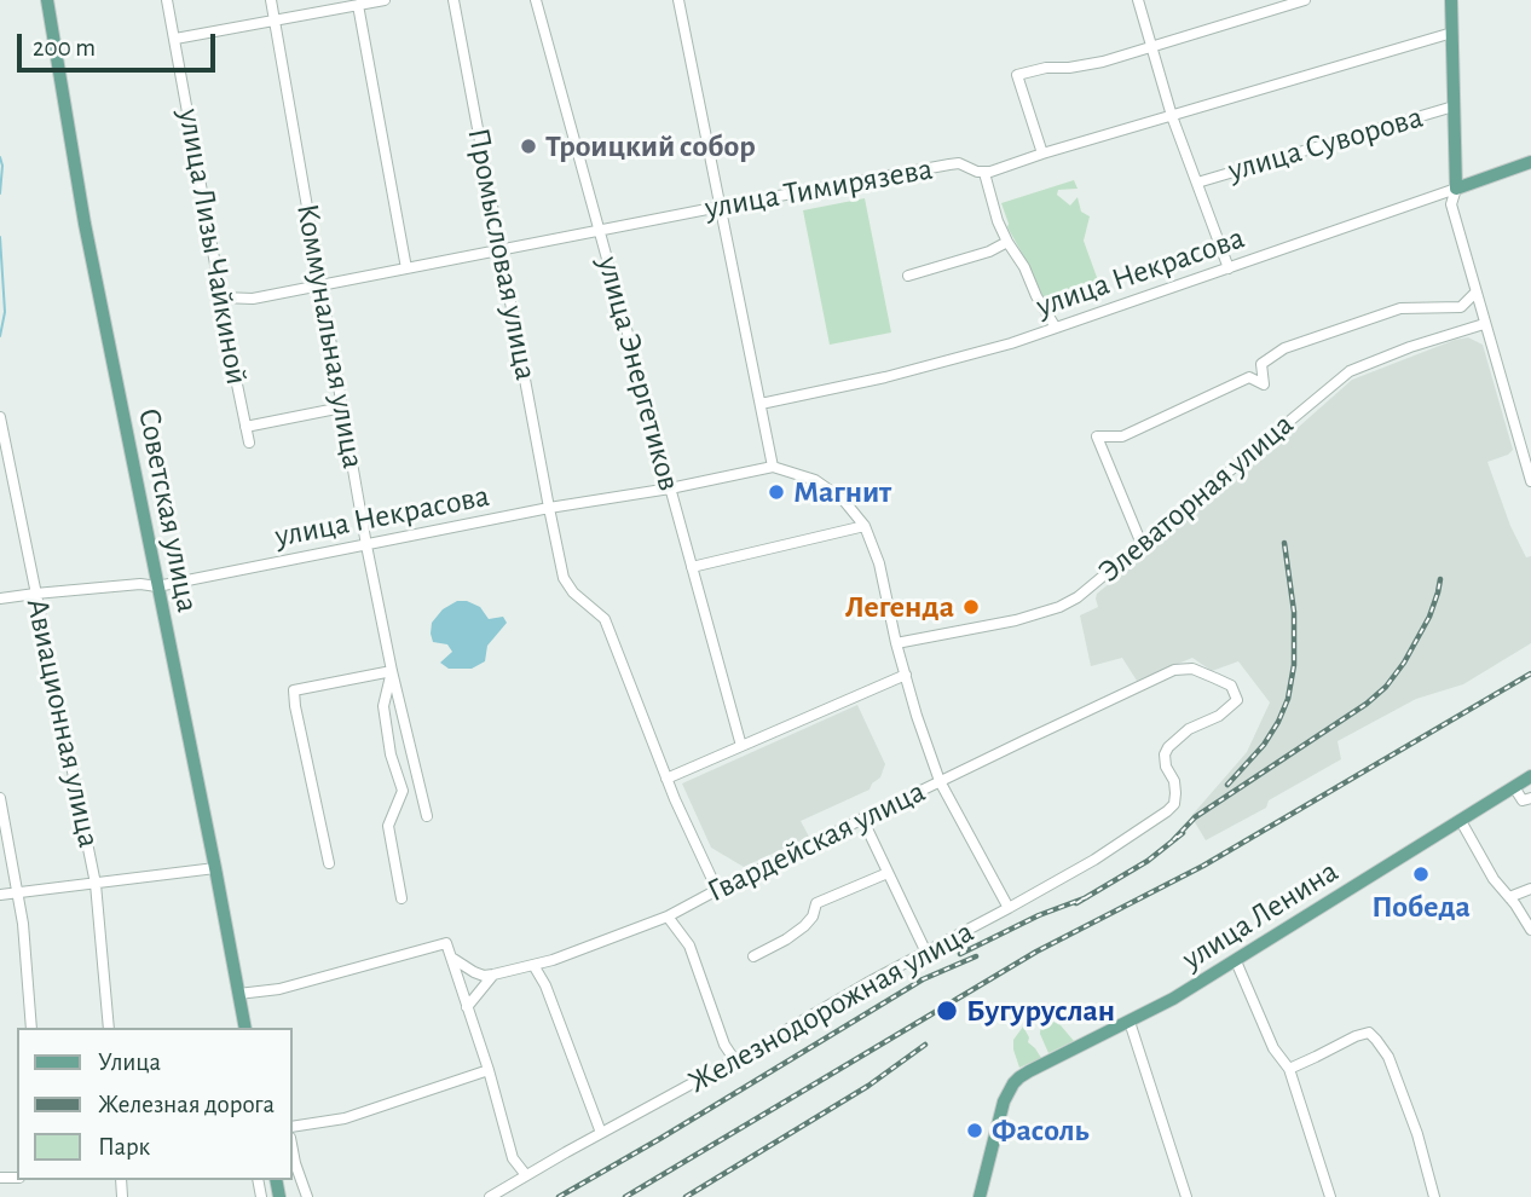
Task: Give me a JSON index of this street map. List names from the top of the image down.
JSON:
{
  "streets": {
    "main road": ["улица Некрасова", "Советская улица", "улица Ленина"],
    "street": [
      "улица Суворова",
      "улица Тимирязева",
      "улица Лизы Чайкиной",
      "Промысловая улица",
      "Коммунальная улица",
      "улица Энергетиков",
      "Элеваторная улица",
      "Авиационная улица",
      "Гвардейская улица",
      "Железнодорожная улица"
    ]
  },
  "crossings": [
    ["улица Тимирязева", "улица Лизы Чайкиной"],
    ["улица Тимирязева", "Промысловая улица"],
    ["улица Тимирязева", "Коммунальная улица"],
    ["улица Тимирязева", "улица Энергетиков"],
    ["Промысловая улица", "улица Некрасова"],
    ["Промысловая улица", "Гвардейская улица"],
    ["улица Некрасова", "Коммунальная улица"],
    ["улица Некрасова", "улица Энергетиков"],
    ["улица Некрасова", "Советская улица"],
    ["улица Некрасова", "Авиационная улица"],
    ["Гвардейская улица", "Железнодорожная улица"]
  ],
  "places": [
    "Троицкий собор",
    "Магнит",
    "Легенда",
    "Победа",
    "Бугуруслан",
    "Фасоль"
  ],
  "legend": ["Улица", "Железная дорога", "Парк"],
  "scale_bar": "200 m"
}
